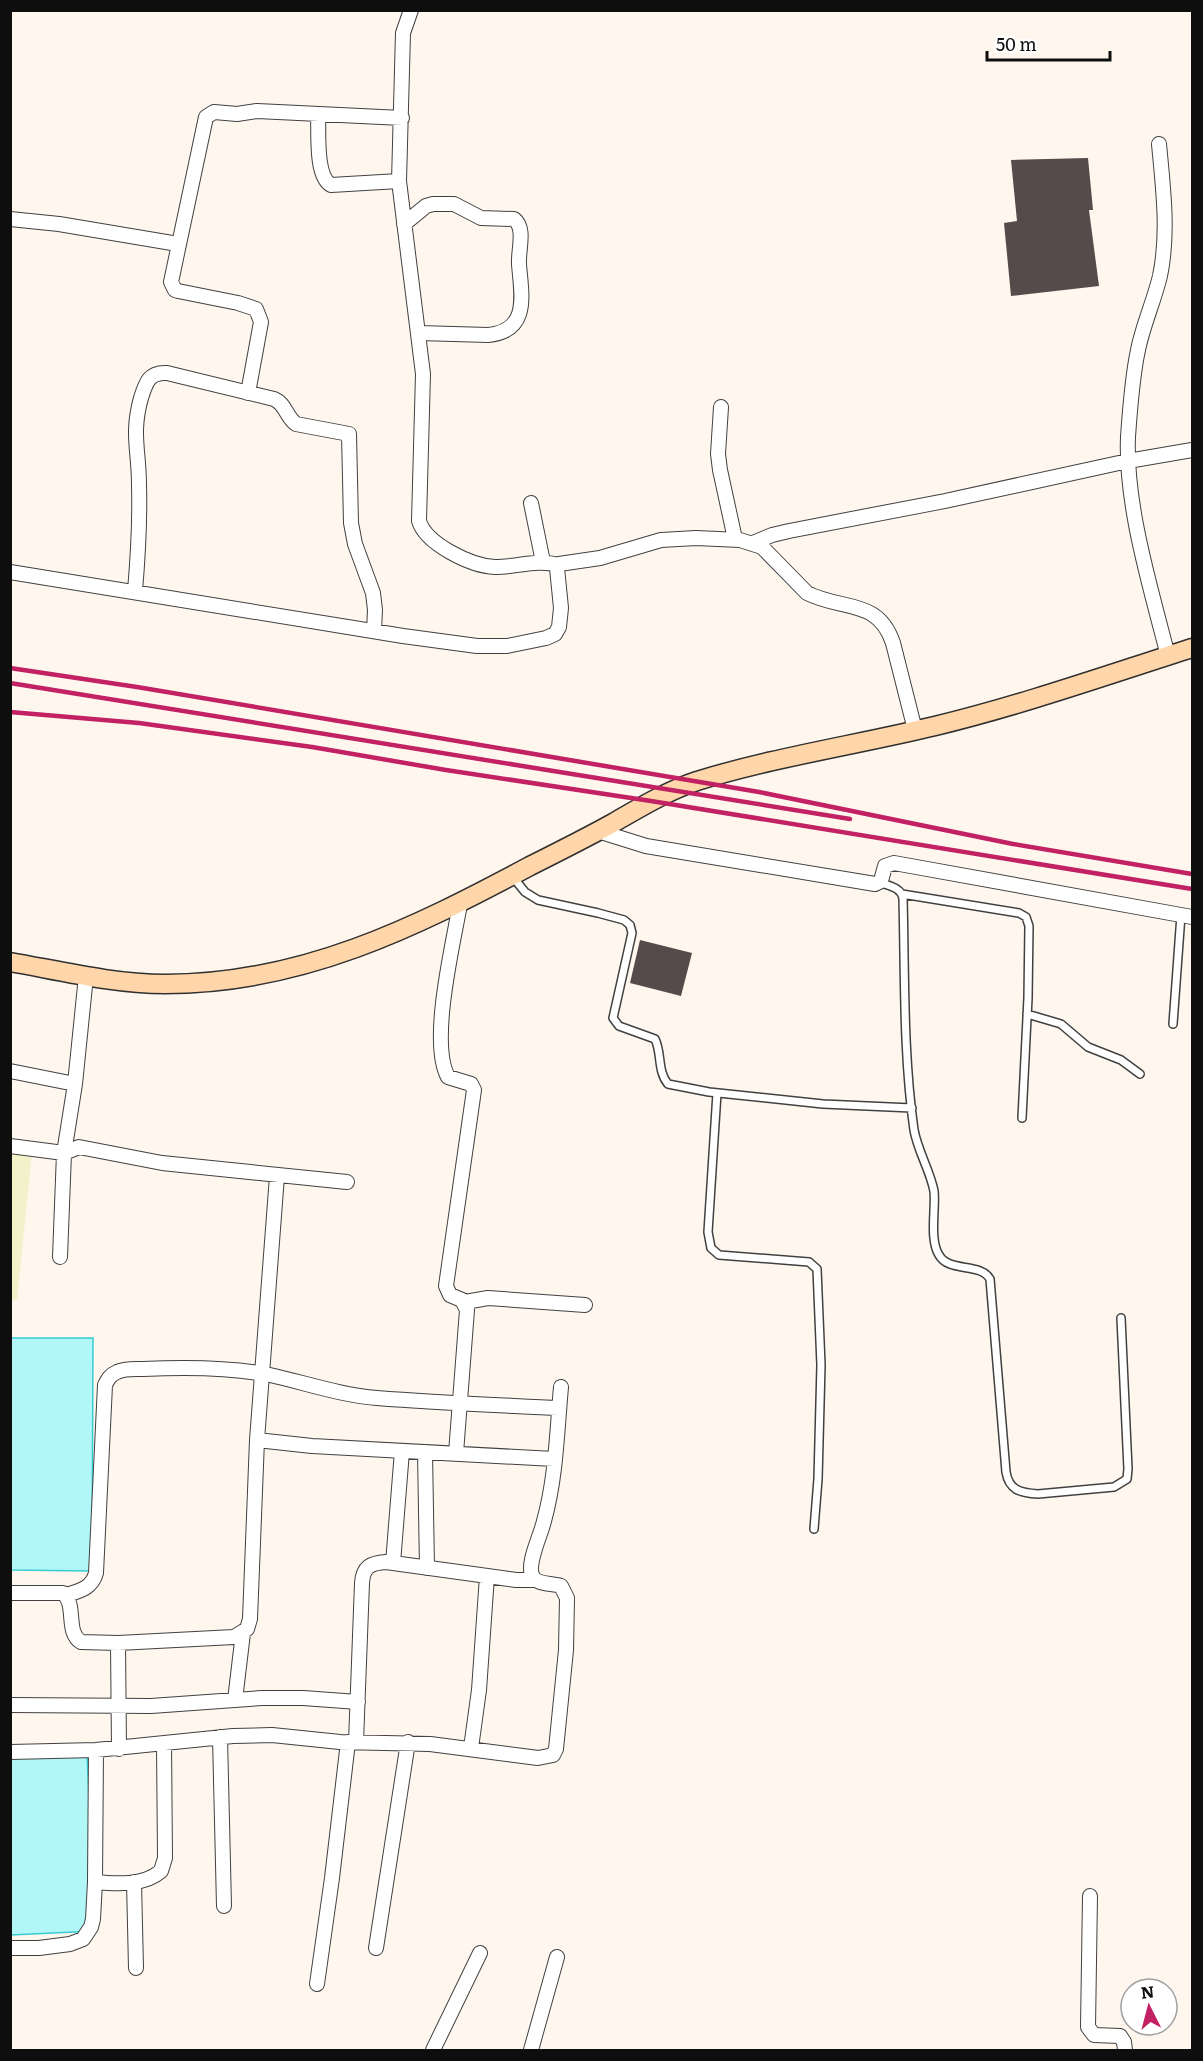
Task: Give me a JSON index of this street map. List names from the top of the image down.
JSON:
{
  "scale_bar": "50 m",
  "north": "top"
}
